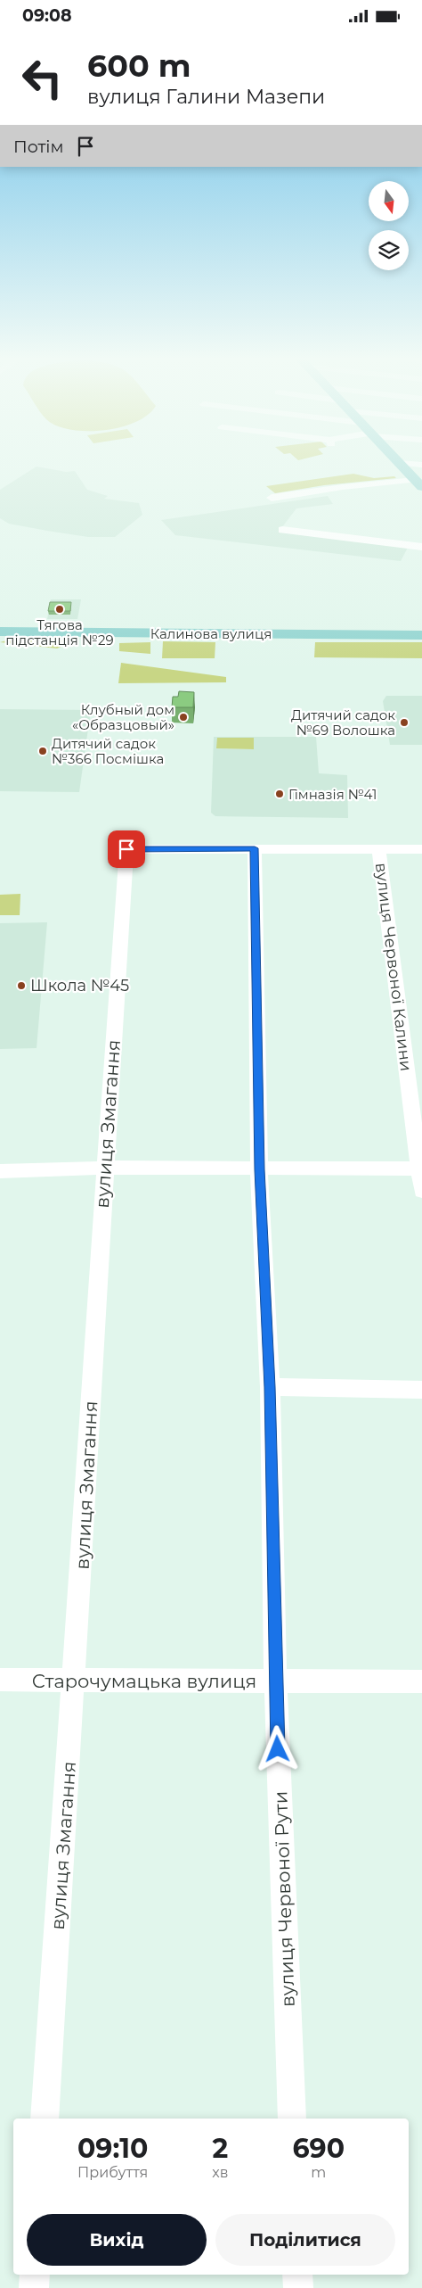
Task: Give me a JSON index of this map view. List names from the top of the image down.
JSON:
{
  "streets": {
    "main road": ["Калинова вулиця"],
    "street": [
      "вулиця Червоної Калини",
      "вулиця Змагання",
      "Старочумацька вулиця",
      "вулиця Червоної Рути"
    ]
  },
  "crossings": [
    ["вулиця Змагання", "Старочумацька вулиця"],
    ["вулиця Змагання", "вулиця Червоної Рути"],
    ["Старочумацька вулиця", "вулиця Червоної Рути"]
  ],
  "places": [
    "Тягова пiдстанцiя №29",
    "Клубный дом «Образцовый»",
    "Дитячий садок №69 Волошка",
    "Дитячий садок №366 Посмішка",
    "Гімназія №41",
    "Школа №45"
  ],
  "north": "bottom",
  "page": {
    "status": "09:08",
    "turn": ["600 m", "вулиця Галини Мазепи"],
    "then": "Потім",
    "eta": [
      "09:10",
      "Прибуття",
      "2",
      "хв",
      "690",
      "m"
    ],
    "buttons": ["Вихід", "Поділитися"]
  }
}
